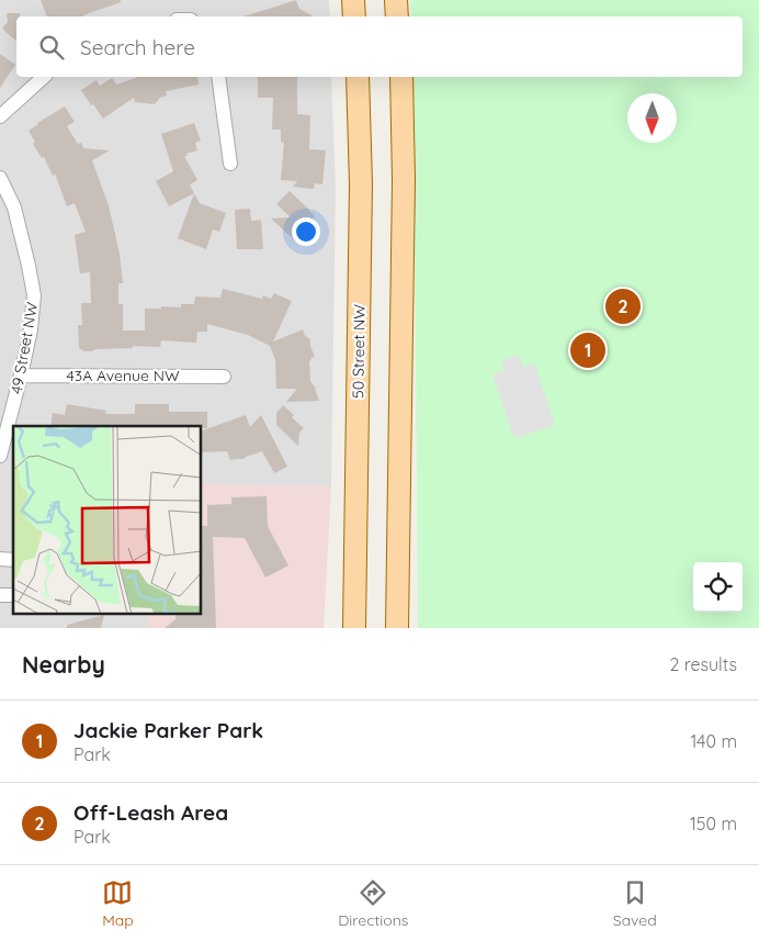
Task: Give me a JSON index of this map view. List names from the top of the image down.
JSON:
{
  "streets": {
    "main road": ["50 Street NW"],
    "street": ["49 Street NW", "43A Avenue NW"]
  },
  "crossings": [
    ["49 Street NW", "43A Avenue NW"]
  ],
  "north": "bottom",
  "page": {
    "search": "Search here",
    "pins": ["2", "1"],
    "heading": ["Nearby", "2 results"],
    "list": [
      {
        "mark": "1",
        "name": "Jackie Parker Park",
        "note": "Park",
        "value": "140 m"
      },
      {
        "mark": "2",
        "name": "Off-Leash Area",
        "note": "Park",
        "value": "150 m"
      }
    ],
    "nav": ["Map", "Directions", "Saved"]
  }
}
